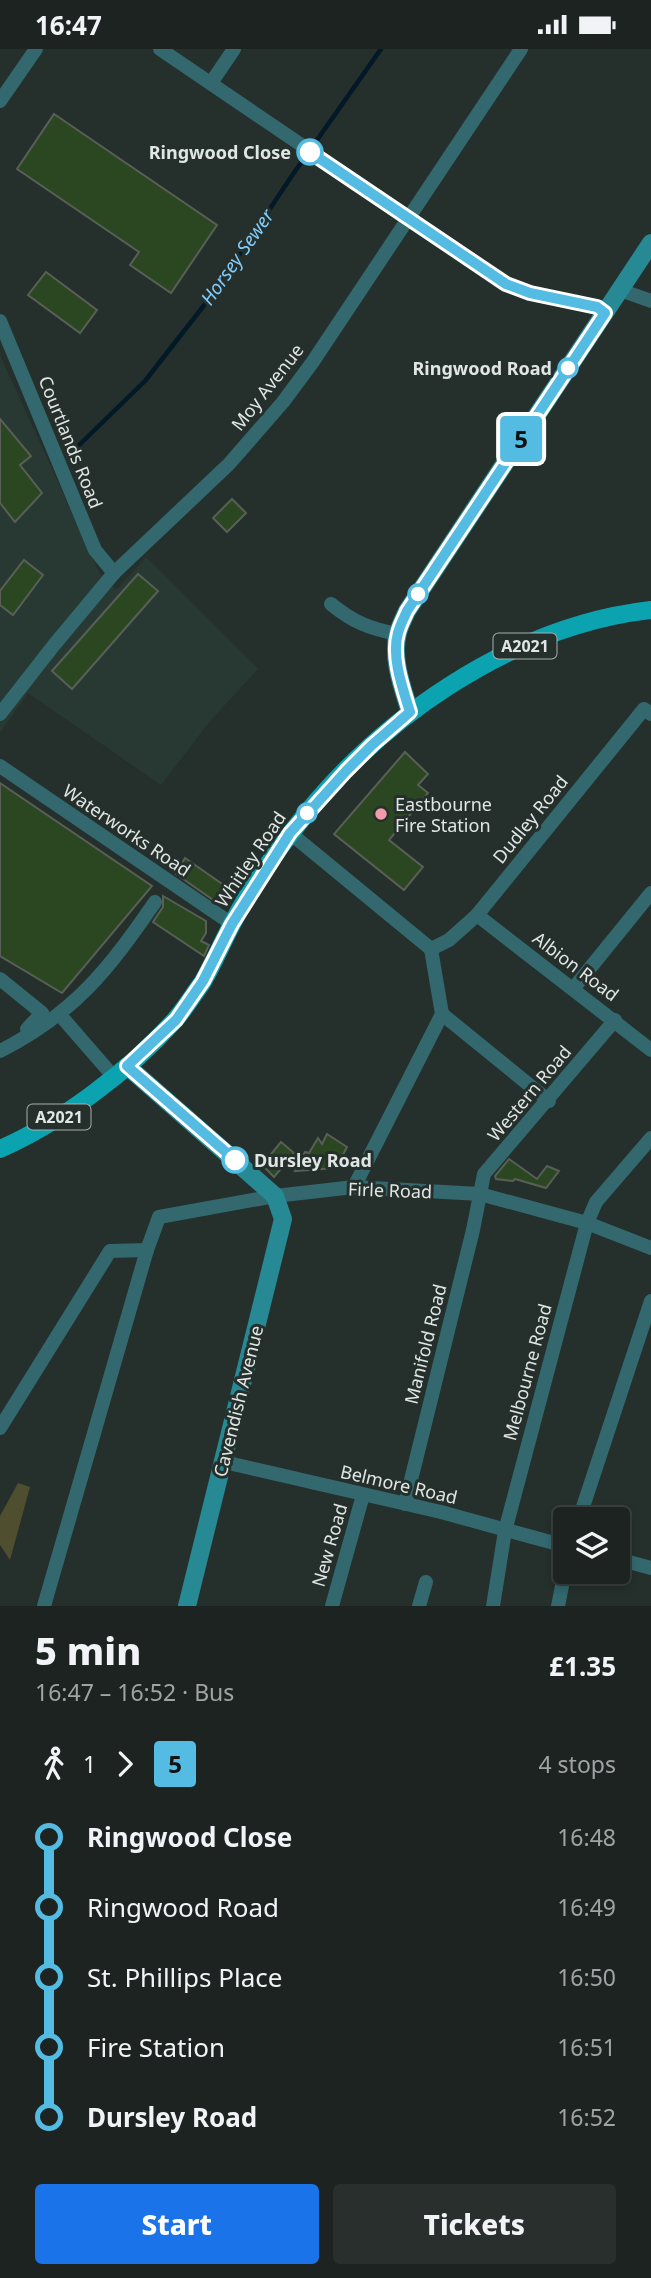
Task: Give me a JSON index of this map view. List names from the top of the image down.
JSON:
{
  "streets": {
    "main road": ["A2021", "Whitley Road"],
    "street": [
      "Moy Avenue",
      "Courtlands Road",
      "Dudley Road",
      "Waterworks Road",
      "Albion Road",
      "Western Road",
      "Firle Road",
      "Manifold Road",
      "Melbourne Road",
      "Cavendish Avenue",
      "Belmore Road",
      "New Road"
    ]
  },
  "crossings": [
    ["Moy Avenue", "Courtlands Road"],
    ["Dudley Road", "Albion Road"],
    ["Waterworks Road", "Whitley Road"],
    ["Albion Road", "Western Road"],
    ["Western Road", "Firle Road"],
    ["Western Road", "Manifold Road"],
    ["Firle Road", "Manifold Road"],
    ["Firle Road", "Melbourne Road"],
    ["Firle Road", "Cavendish Avenue"],
    ["Manifold Road", "Belmore Road"],
    ["Melbourne Road", "Belmore Road"],
    ["Cavendish Avenue", "Belmore Road"],
    ["Belmore Road", "New Road"]
  ],
  "water": ["Horsey Sewer"],
  "places": [
    "Ringwood Close",
    "Ringwood Road",
    "Eastbourne Fire Station",
    "Dursley Road"
  ],
  "lines": ["bus line 5"],
  "page": {
    "status": "16:47",
    "on_map": "5",
    "heading": ["5 min", "16:47 – 16:52 · Bus", "£1.35"],
    "legs": ["1", "5", "4 stops"],
    "list": [
      {
        "name": "Ringwood Close",
        "value": "16:48"
      },
      {
        "name": "Ringwood Road",
        "value": "16:49"
      },
      {
        "name": "St. Phillips Place",
        "value": "16:50"
      },
      {
        "name": "Fire Station",
        "value": "16:51"
      },
      {
        "name": "Dursley Road",
        "value": "16:52"
      }
    ],
    "buttons": ["Start", "Tickets"]
  }
}
